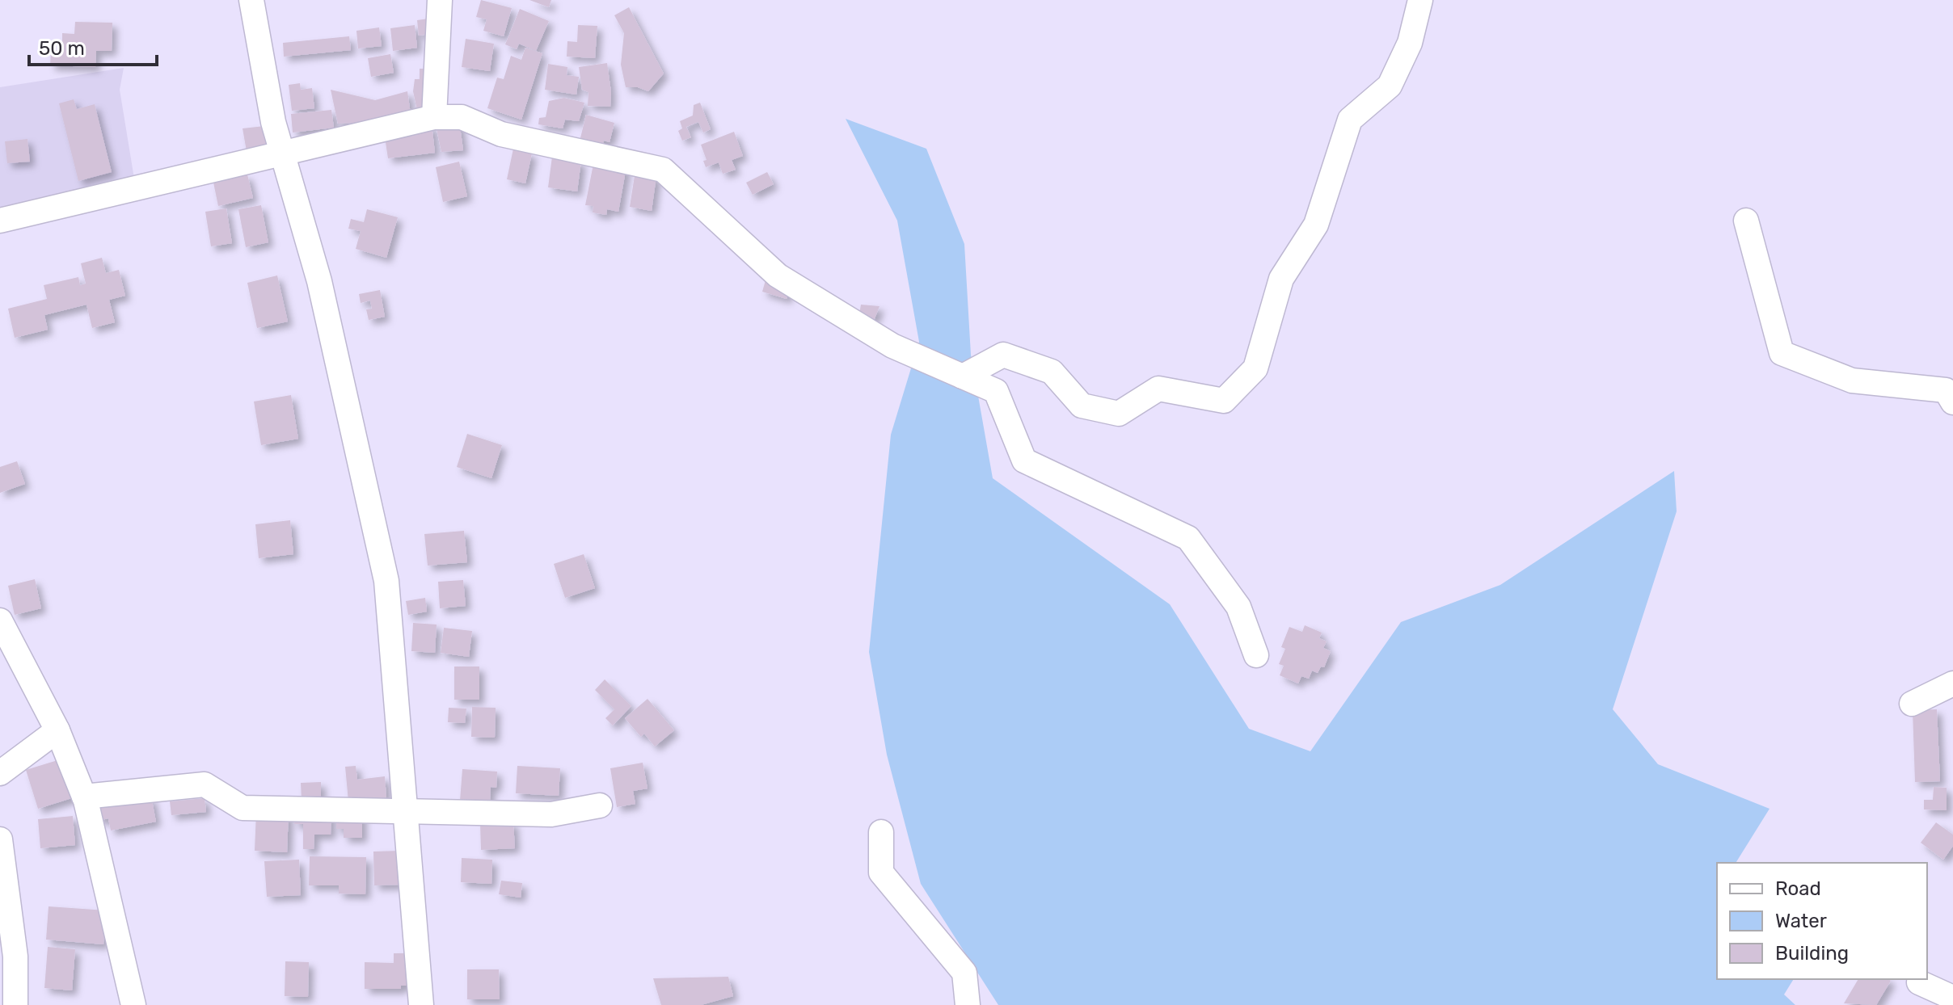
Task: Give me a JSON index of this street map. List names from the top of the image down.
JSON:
{
  "legend": ["Road", "Water", "Building"],
  "scale_bar": "50 m"
}
